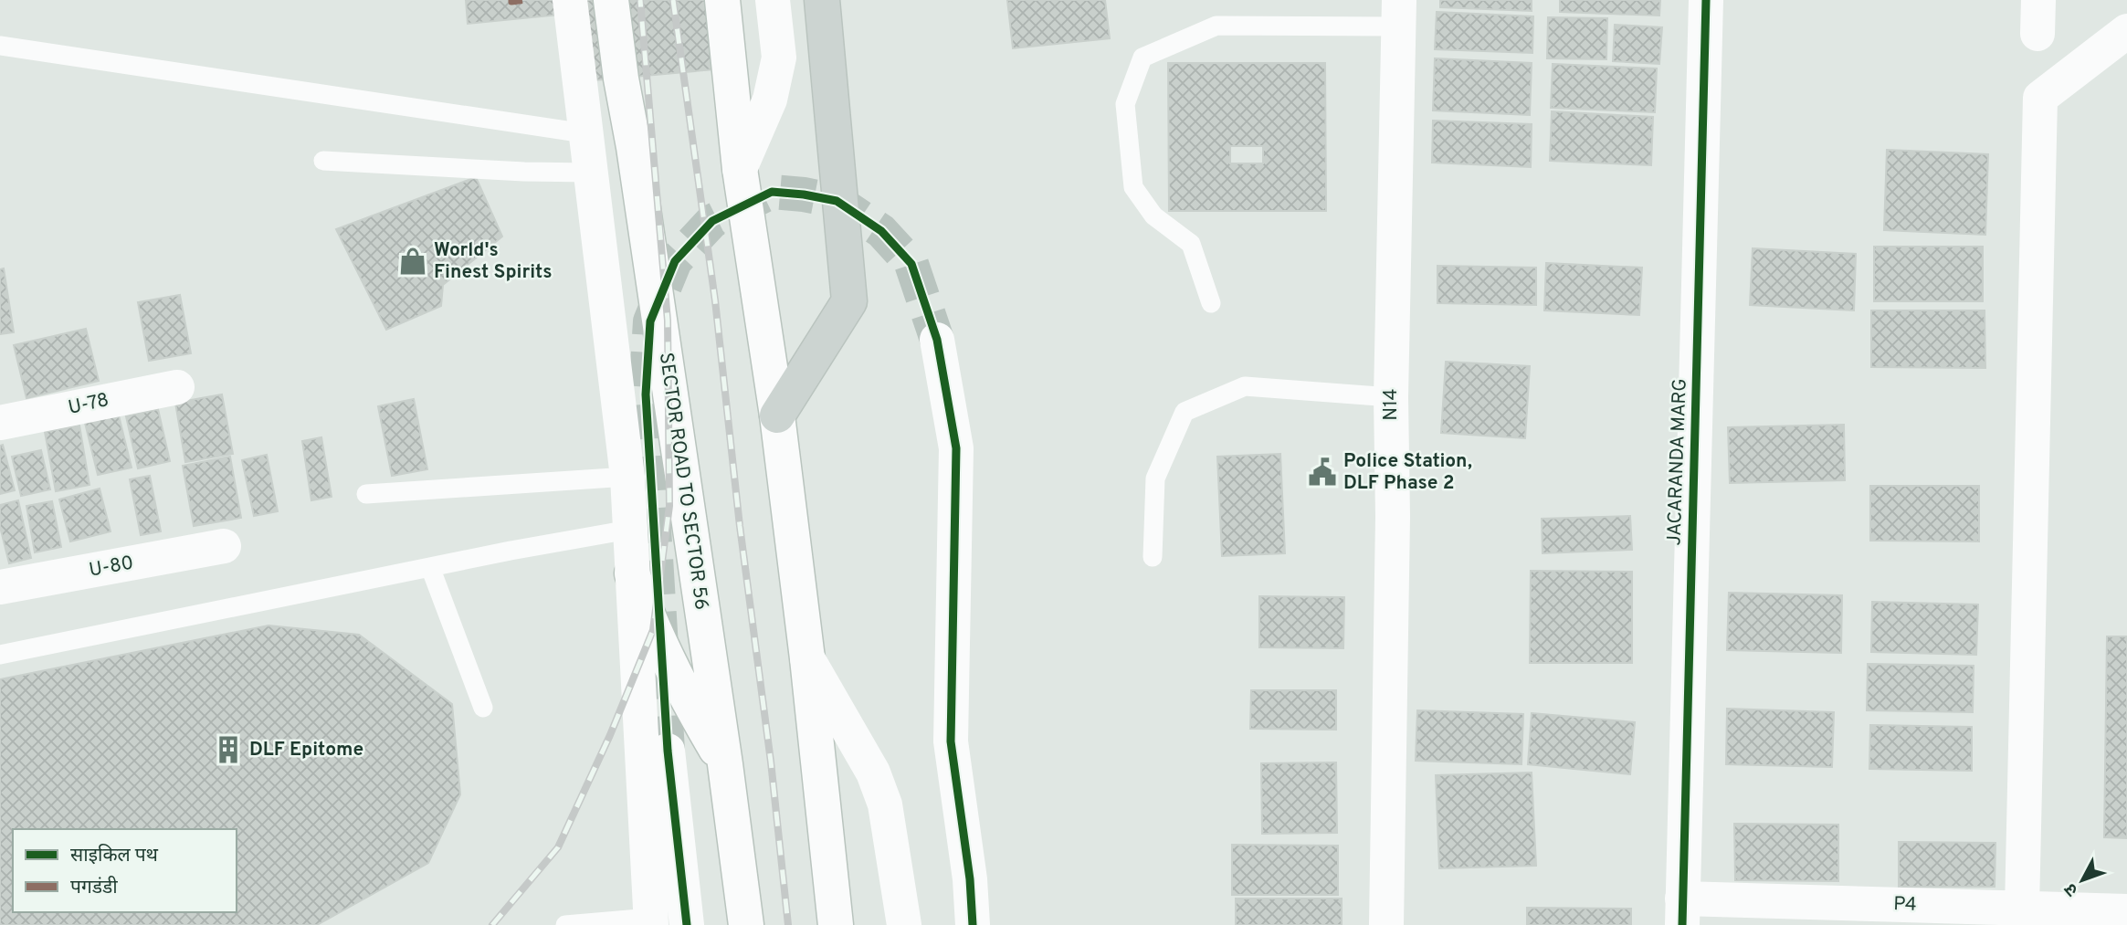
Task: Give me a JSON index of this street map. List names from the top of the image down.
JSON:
{
  "streets": {
    "street": [
      "U-78",
      "N14",
      "JACARANDA MARG",
      "SECTOR ROAD TO SECTOR 56",
      "U-80",
      "P4"
    ]
  },
  "crossings": [
    ["JACARANDA MARG", "P4"]
  ],
  "places": {
    "shop": ["World's Finest Spirits"],
    "public building": ["Police Station, DLF Phase 2"],
    "building": ["DLF Epitome"]
  },
  "legend": ["साइकिल पथ", "पगडंडी"],
  "north": "bottom left"
}
